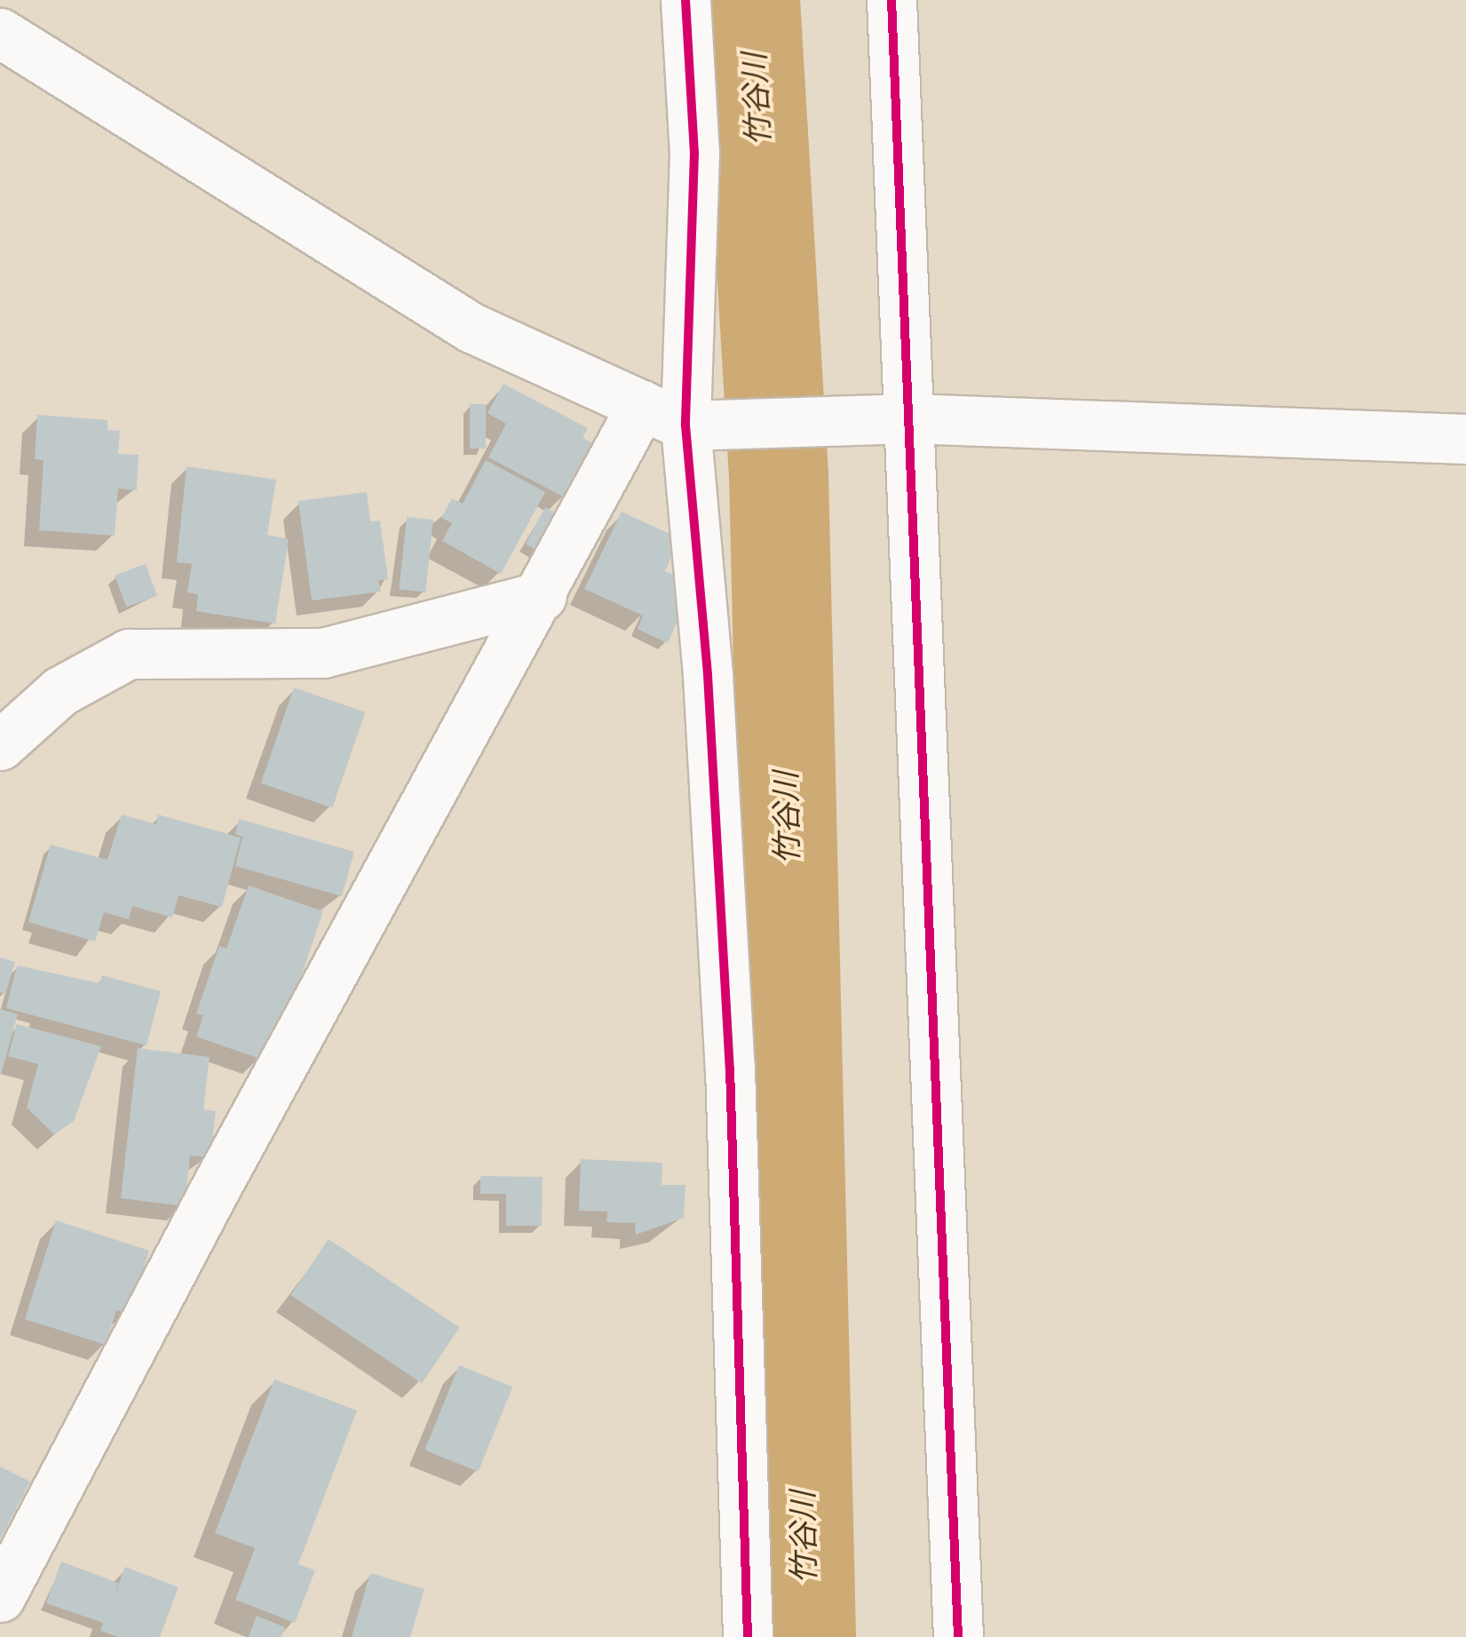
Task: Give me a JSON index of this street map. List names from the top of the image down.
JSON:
{
  "water": ["竹谷川"]
}
